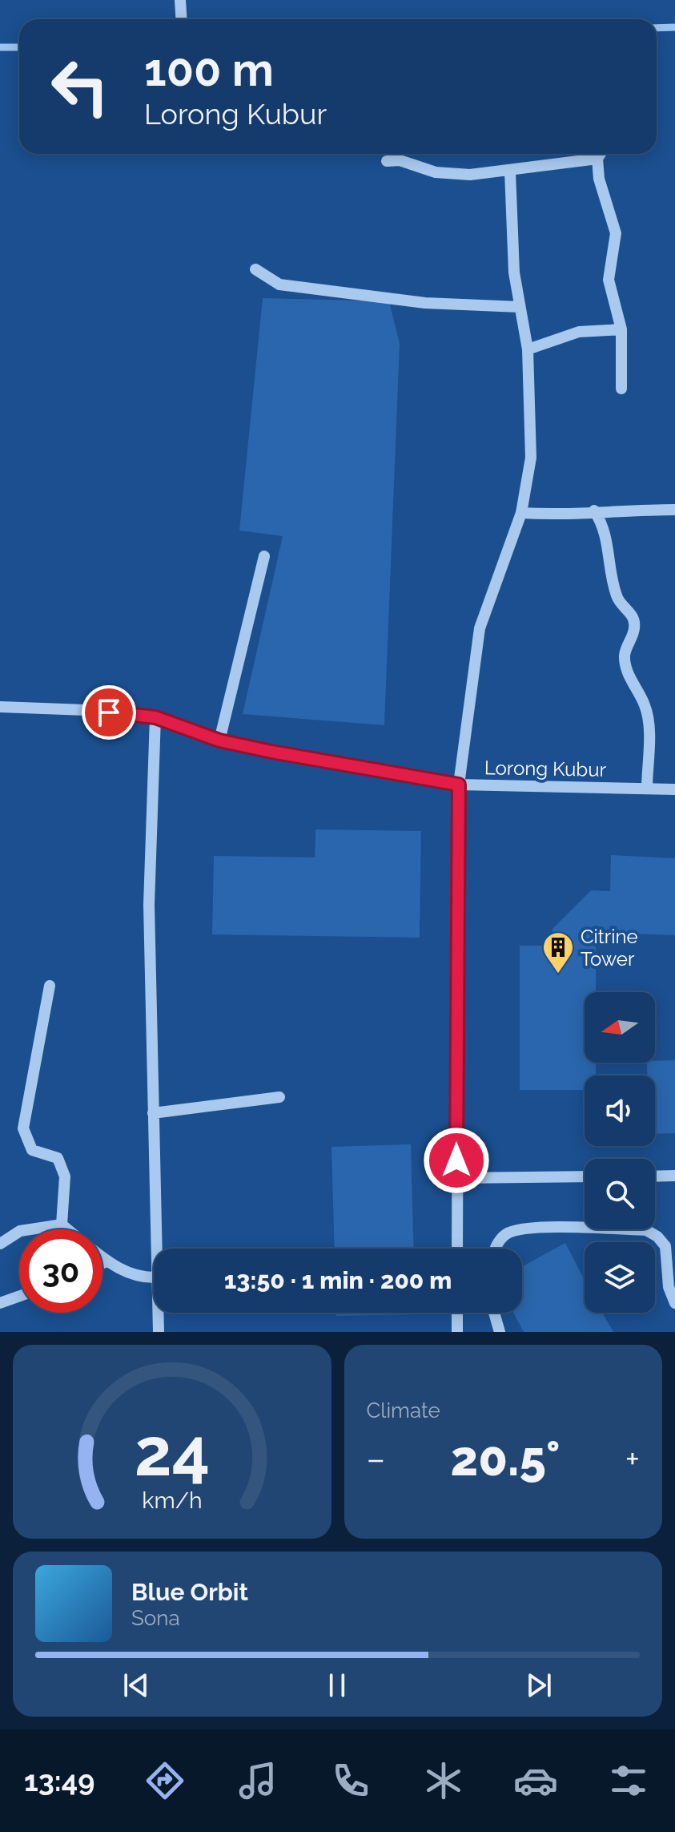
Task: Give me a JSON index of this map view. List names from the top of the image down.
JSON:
{
  "streets": {
    "street": ["Lorong Kubur"]
  },
  "places": {
    "building": ["Citrine Tower"]
  },
  "north": "left",
  "page": {
    "turn": ["100 m", "Lorong Kubur"],
    "limit": "30",
    "trip": "13:50 · 1 min · 200 m",
    "tile": "Climate",
    "heat": ["−", "20.5°", "+"],
    "song": ["Blue Orbit", "Sona"],
    "tabs": "13:49",
    "gauge": ["24", "km/h"]
  }
}
